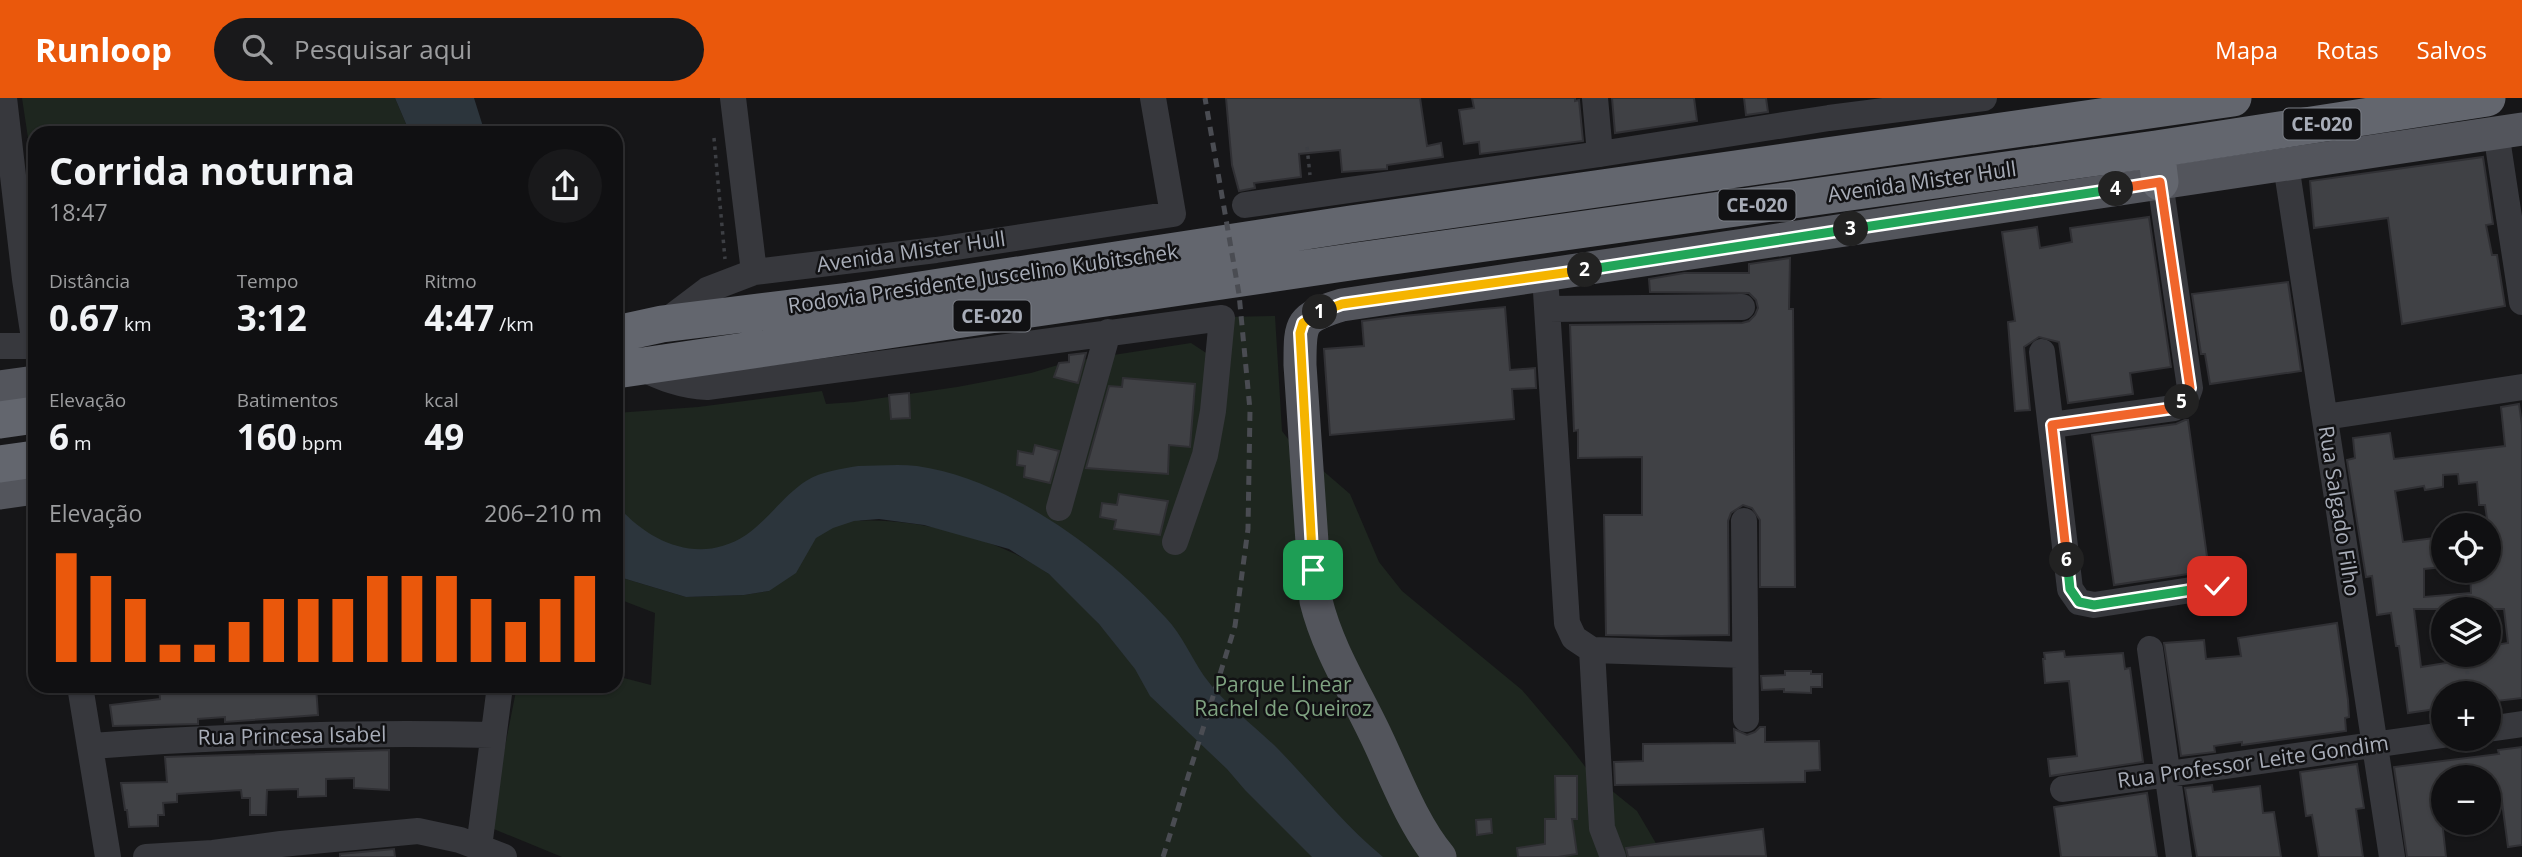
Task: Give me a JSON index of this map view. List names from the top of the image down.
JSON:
{
  "streets": {
    "highway": ["CE-020", "Avenida Mister Hull", "Rodovia Presidente Juscelino Kubitschek"],
    "street": ["Rua Salgado Filho", "Rua Princesa Isabel", "Rua Professor Leite Gondim"]
  },
  "crossings": [
    ["Avenida Mister Hull", "Rodovia Presidente Juscelino Kubitschek"],
    ["Avenida Mister Hull", "Rua Salgado Filho"],
    ["Rua Salgado Filho", "Rua Professor Leite Gondim"]
  ],
  "parks": ["Parque Linear Rachel de Queiroz"],
  "page": {
    "header": "Runloop",
    "search": "Pesquisar aqui",
    "nav": ["Mapa", "Rotas", "Salvos"],
    "heading": ["Corrida noturna", "18:47"],
    "pins": [
      "4",
      "3",
      "2",
      "1",
      "5",
      "6"
    ],
    "stats": [
      ["Distância", "0.67 km"],
      ["Tempo", "3:12"],
      ["Ritmo", "4:47 /km"],
      ["Elevação", "6 m"],
      ["Batimentos", "160 bpm"],
      ["kcal", "49"]
    ],
    "chart": ["Elevação", "206–210 m"],
    "map_buttons": ["+", "−"]
  }
}
